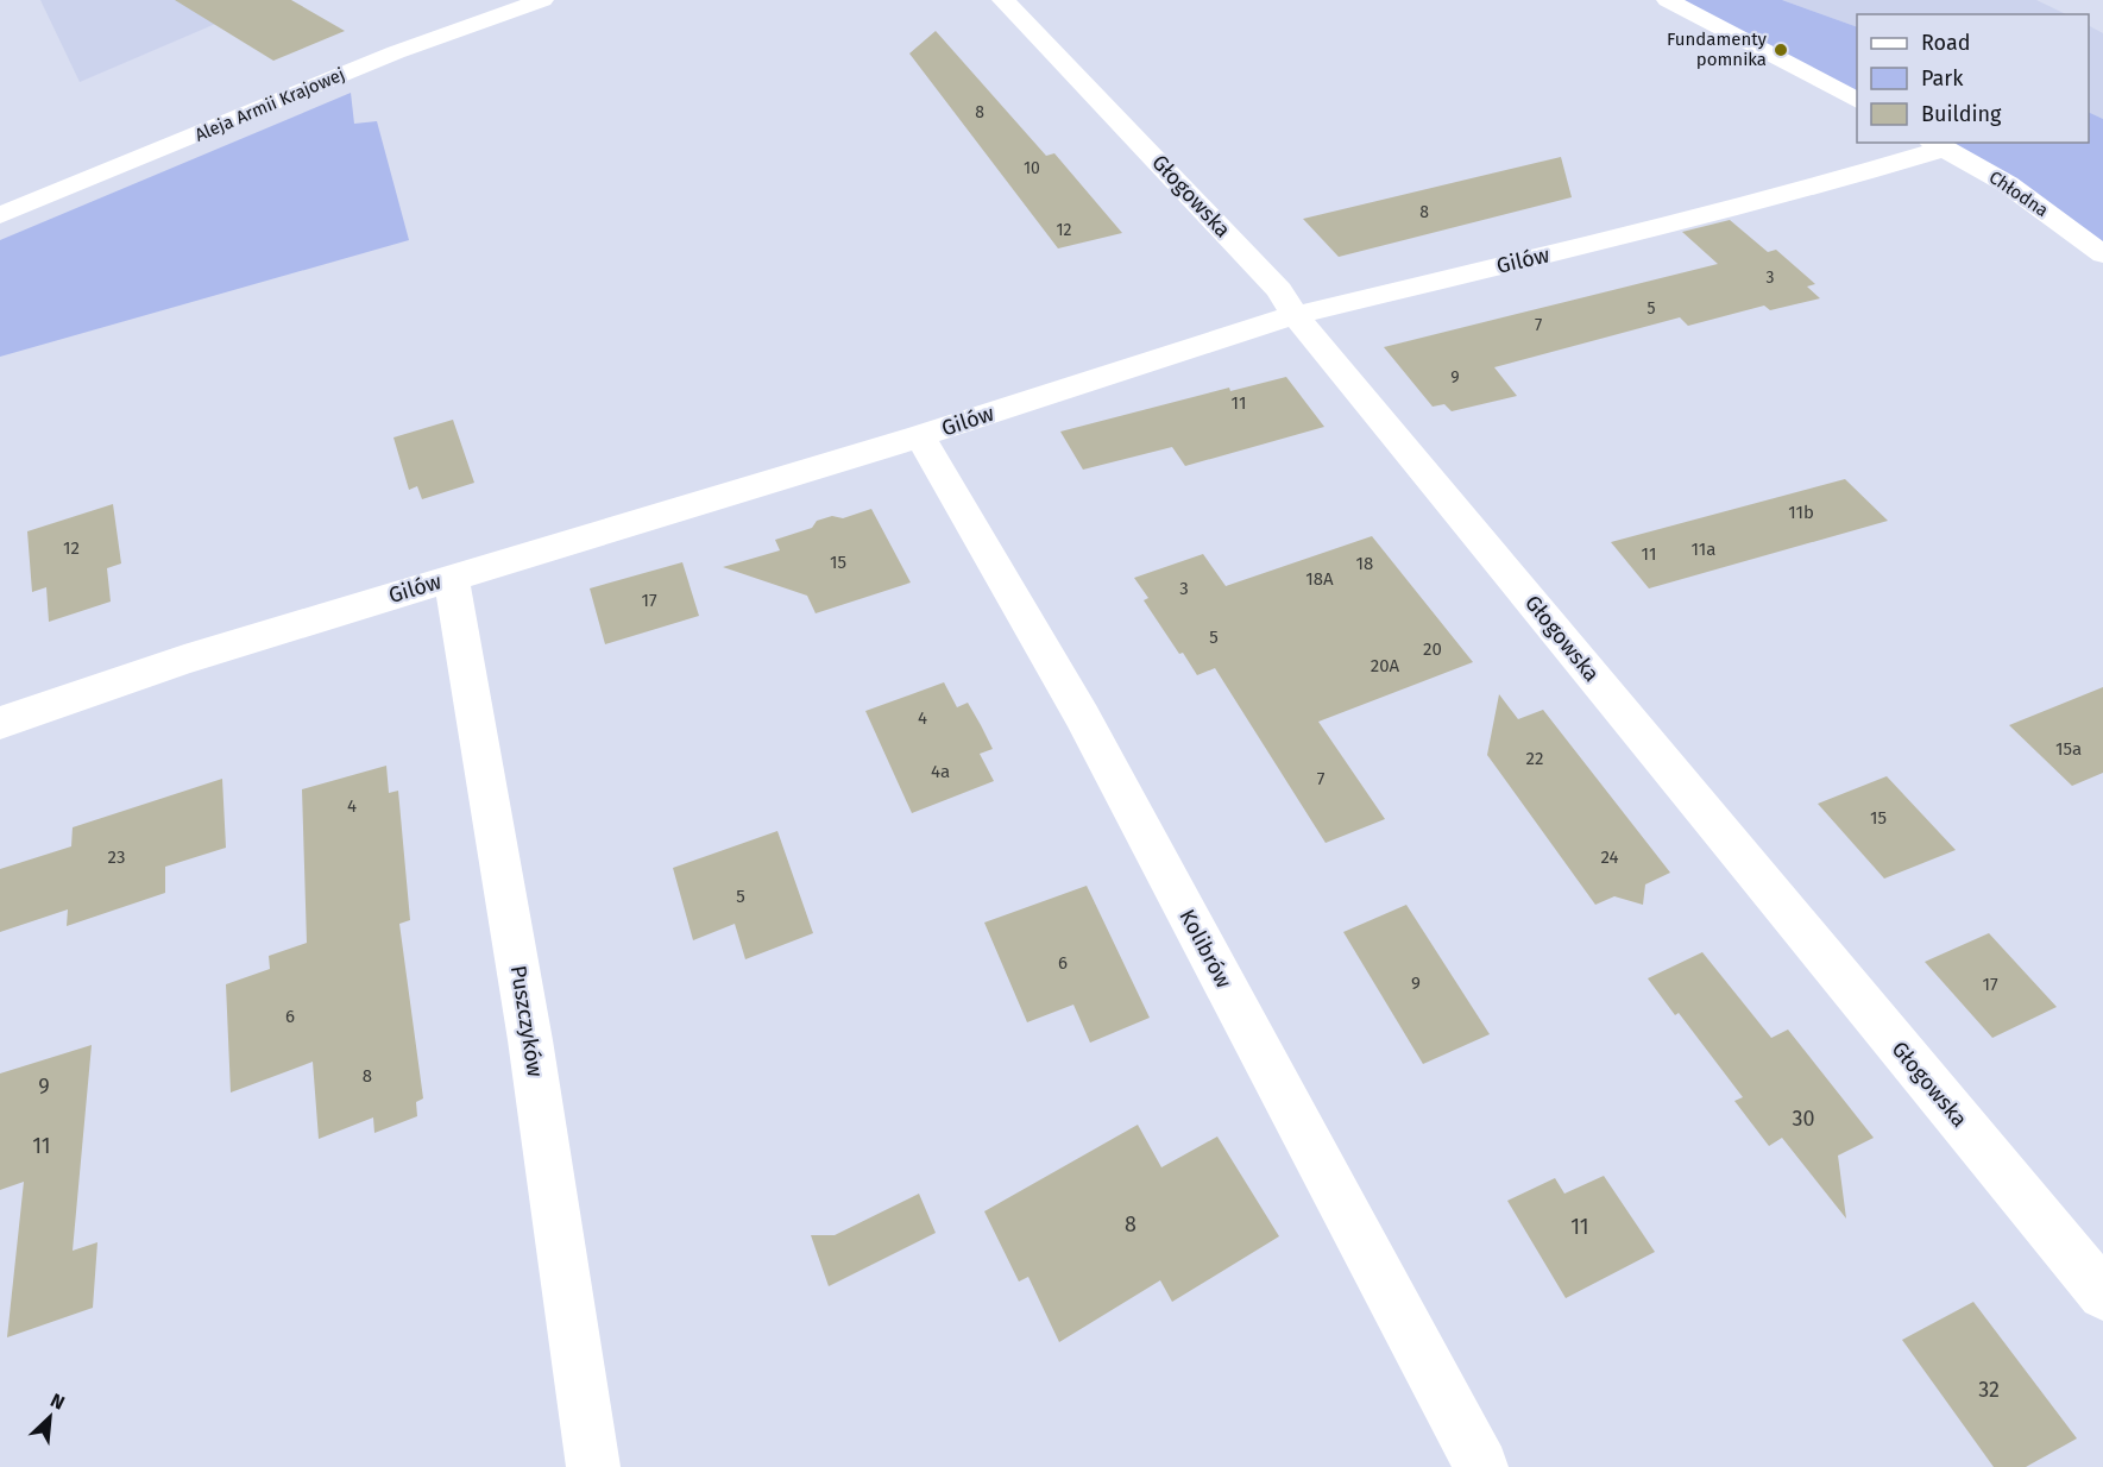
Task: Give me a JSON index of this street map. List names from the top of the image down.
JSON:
{
  "streets": {
    "street": [
      "Aleja Armii Krajowej",
      "Chłodna",
      "Głogowska",
      "Gilów",
      "Kolibrów",
      "Puszczyków"
    ]
  },
  "crossings": [
    ["Chłodna", "Gilów"],
    ["Głogowska", "Gilów"],
    ["Gilów", "Kolibrów"],
    ["Gilów", "Puszczyków"]
  ],
  "places": ["Fundamenty pomnika"],
  "house_numbers": [
    "8",
    "10",
    "8",
    "12",
    "3",
    "5",
    "7",
    "9",
    "11",
    "11b",
    "12",
    "11a",
    "11",
    "15",
    "18",
    "18A",
    "3",
    "17",
    "5",
    "20",
    "20A",
    "4",
    "15a",
    "22",
    "4a",
    "7",
    "4",
    "15",
    "23",
    "24",
    "5",
    "6",
    "9",
    "17",
    "6",
    "8",
    "9",
    "30",
    "11",
    "8",
    "11",
    "32"
  ],
  "legend": ["Road", "Park", "Building"],
  "north": "top right"
}
